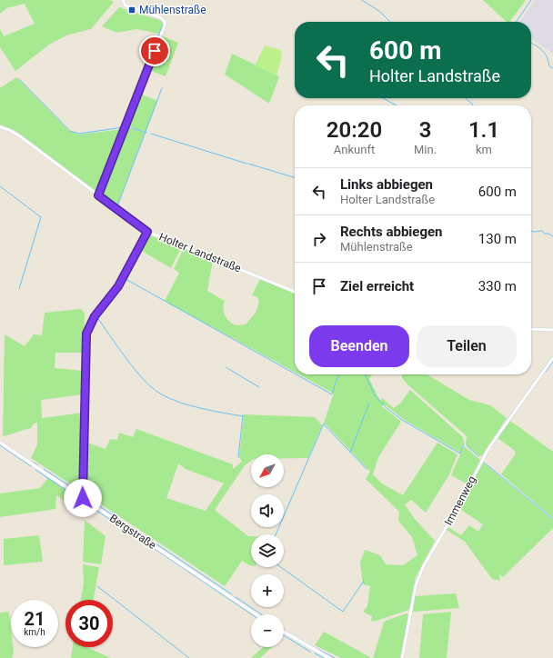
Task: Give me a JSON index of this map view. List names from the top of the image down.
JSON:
{
  "streets": {
    "street": ["Holter Landstraße", "Immenweg", "Bergstraße"]
  },
  "places": {
    "transit": ["Mühlenstraße"]
  },
  "north": "bottom left",
  "page": {
    "turn": ["600 m", "Holter Landstraße"],
    "eta": [
      "20:20",
      "Ankunft",
      "3",
      "Min.",
      "1.1",
      "km"
    ],
    "list": [
      {
        "name": "Links abbiegen",
        "note": "Holter Landstraße",
        "value": "600 m"
      },
      {
        "name": "Rechts abbiegen",
        "note": "Mühlenstraße",
        "value": "130 m"
      },
      {
        "name": "Ziel erreicht",
        "value": "330 m"
      }
    ],
    "buttons": ["Beenden", "Teilen"],
    "map_buttons": ["+", "−"],
    "speed": "21 km/h",
    "limit": "30"
  }
}
